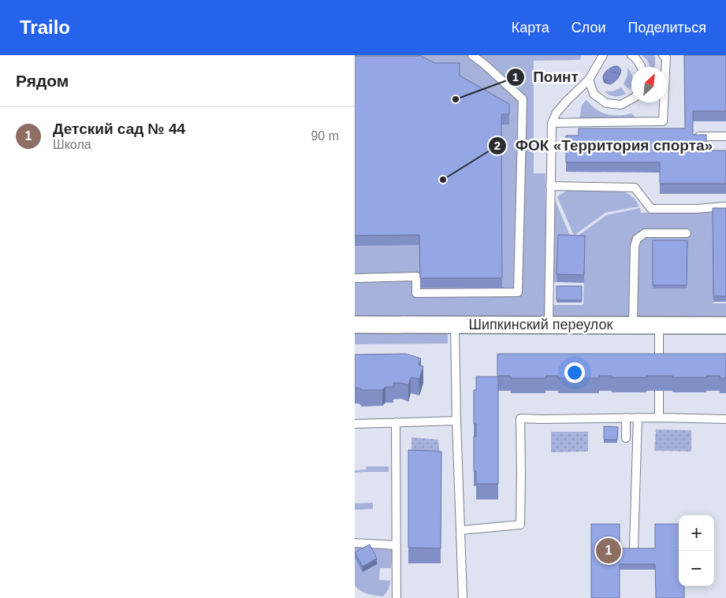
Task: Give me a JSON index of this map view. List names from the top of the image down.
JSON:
{
  "streets": {
    "street": ["Шипкинский переулок"]
  },
  "places": ["Поинт", "ФОК «Территория спорта»"],
  "north": "top right",
  "page": {
    "header": "Trailo",
    "nav": ["Карта", "Слои", "Поделиться"],
    "heading": "Рядом",
    "list": [
      {
        "mark": "1",
        "name": "Детский сад № 44",
        "note": "Школа",
        "value": "90 m"
      }
    ],
    "map_buttons": ["+", "−"],
    "pins": "1"
  }
}
